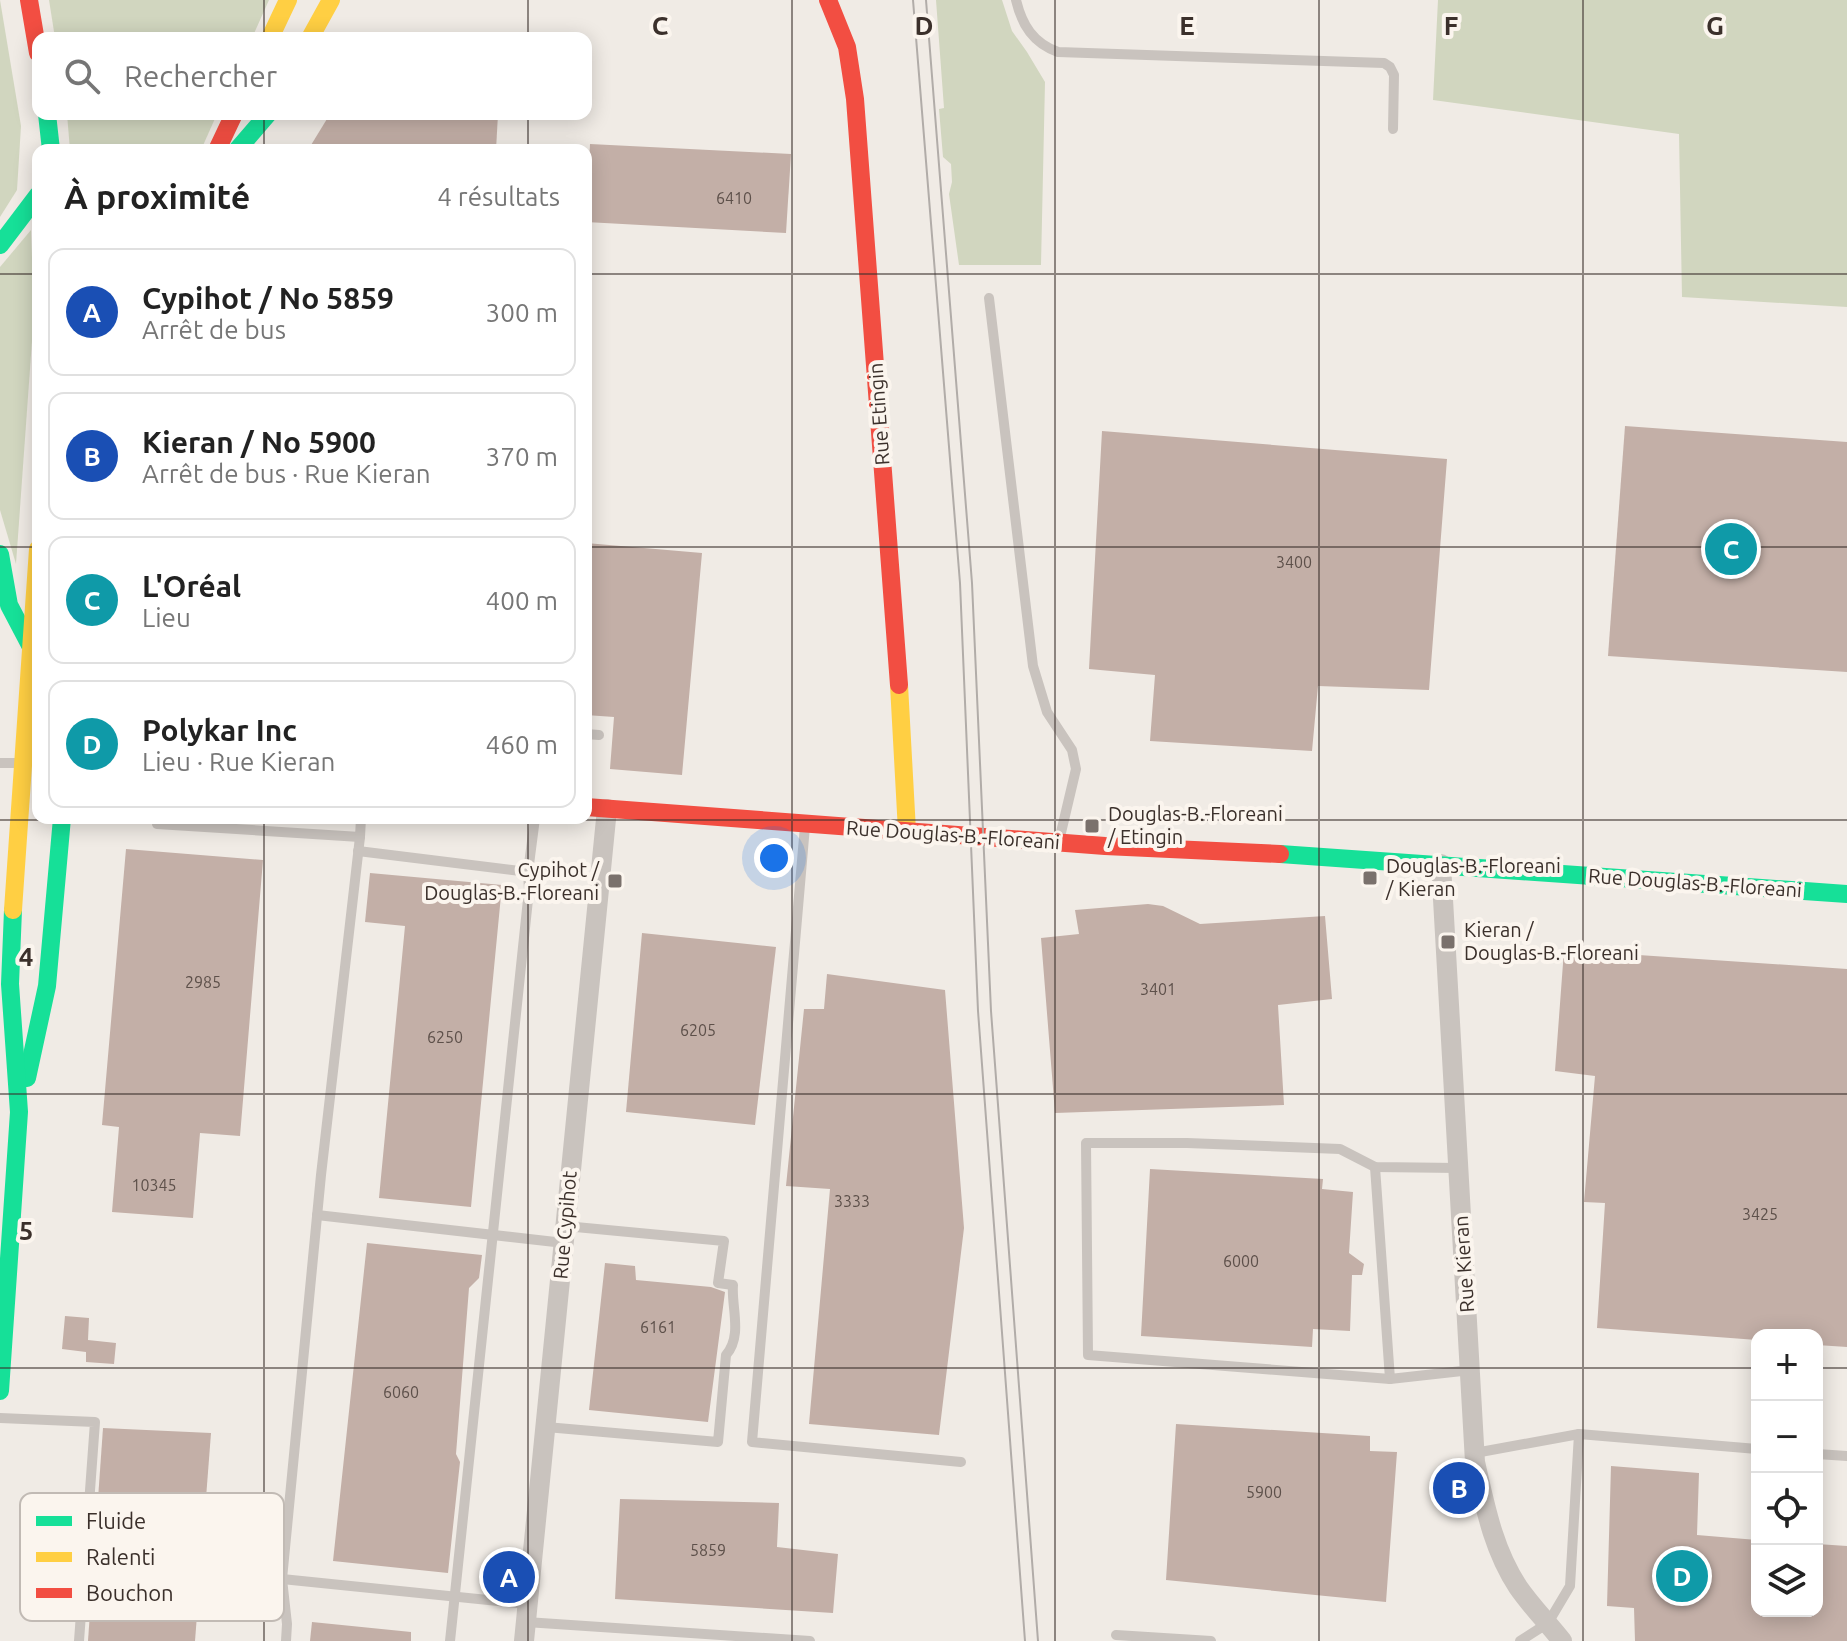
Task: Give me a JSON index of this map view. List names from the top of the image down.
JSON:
{
  "streets": {
    "street": [
      "Rue Etingin",
      "Rue Douglas-B.-Floreani",
      "Rue Cypihot",
      "Rue Kieran"
    ]
  },
  "crossings": [
    ["Rue Etingin", "Rue Douglas-B.-Floreani"],
    ["Rue Douglas-B.-Floreani", "Rue Cypihot"],
    ["Rue Douglas-B.-Floreani", "Rue Kieran"]
  ],
  "places": {
    "transit": [
      "Douglas-B.-Floreani / Etingin",
      "Douglas-B.-Floreani / Kieran",
      "Cypihot / Douglas-B.-Floreani",
      "Kieran / Douglas-B.-Floreani"
    ]
  },
  "house_numbers": [
    "6410",
    "3400",
    "2985",
    "3401",
    "6205",
    "6250",
    "10345",
    "3333",
    "3425",
    "6000",
    "6161",
    "6060",
    "5900",
    "5859"
  ],
  "legend": ["Fluide", "Ralenti", "Bouchon"],
  "page": {
    "search": "Rechercher",
    "heading": ["À proximité", "4 résultats"],
    "list": [
      {
        "mark": "A",
        "name": "Cypihot / No 5859",
        "note": "Arrêt de bus",
        "value": "300 m"
      },
      {
        "mark": "B",
        "name": "Kieran / No 5900",
        "note": "Arrêt de bus · Rue Kieran",
        "value": "370 m"
      },
      {
        "mark": "C",
        "name": "L'Oréal",
        "note": "Lieu",
        "value": "400 m"
      },
      {
        "mark": "D",
        "name": "Polykar Inc",
        "note": "Lieu · Rue Kieran",
        "value": "460 m"
      }
    ],
    "pins": [
      "C",
      "B",
      "D",
      "A"
    ],
    "map_buttons": ["+", "−"]
  },
  "grid": {
    "columns": [
      "C",
      "D",
      "E",
      "F",
      "G"
    ],
    "rows": ["4", "5"]
  }
}
